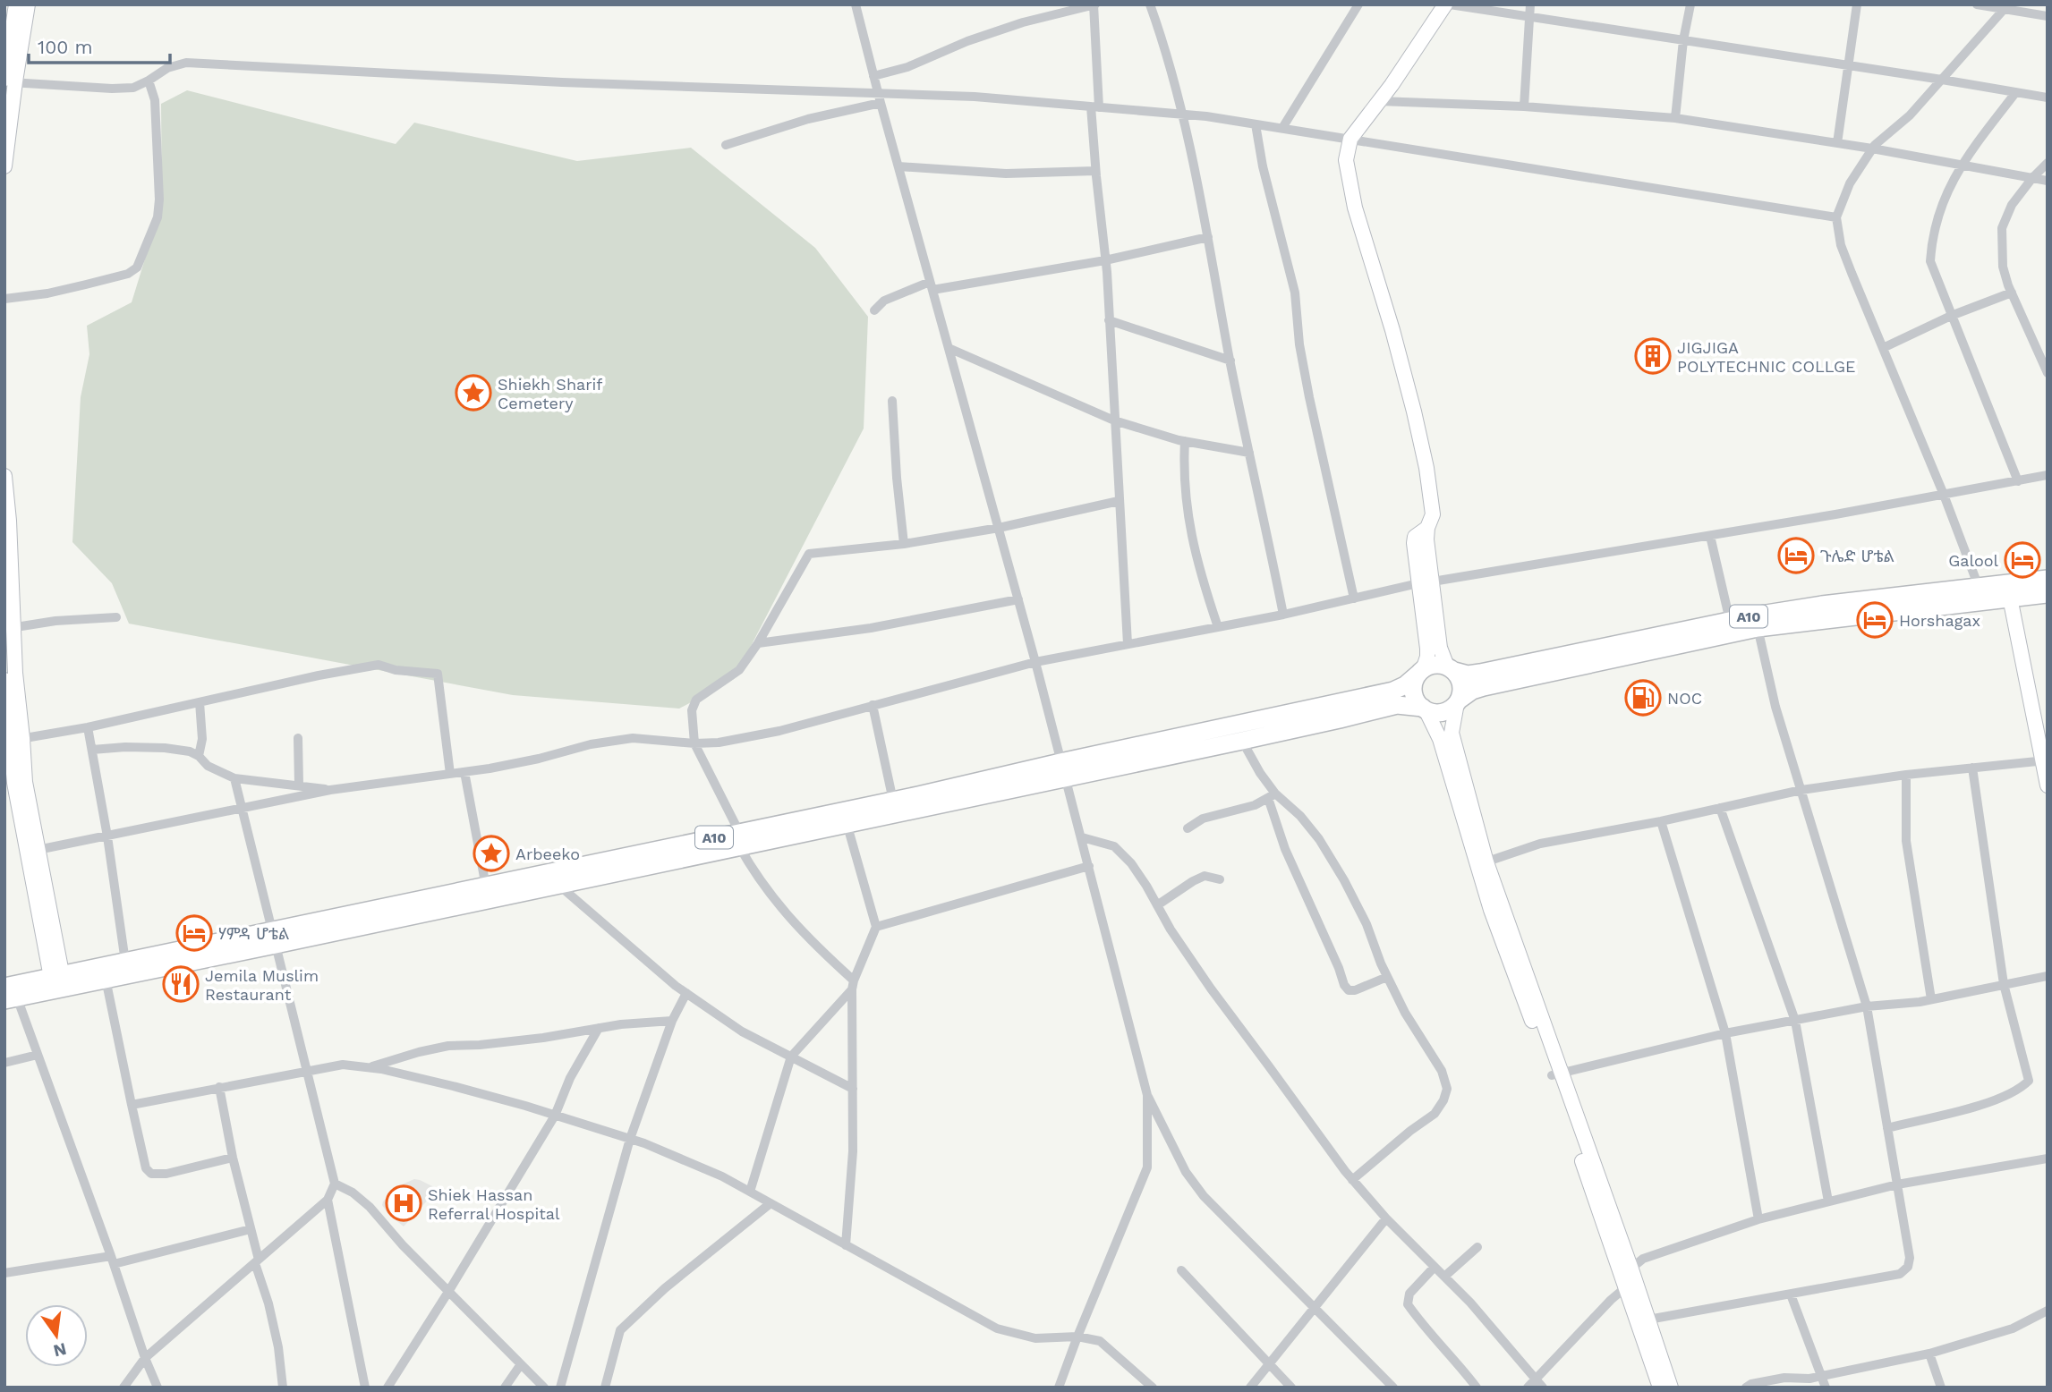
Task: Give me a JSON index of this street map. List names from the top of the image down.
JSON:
{
  "streets": {
    "highway": ["A10"]
  },
  "places": {
    "building": ["JIGJIGA POLYTECHNIC COLLGE"],
    "place": ["Shiekh Sharif Cemetery", "Arbeeko"],
    "hotel": [
      "ጉሌድ ሆቴል",
      "Galool",
      "Horshagax",
      "ሃምዳ ሆቴል"
    ],
    "fuel station": ["NOC"],
    "restaurant": ["Jemila Muslim Restaurant"],
    "hospital": ["Shiek Hassan Referral Hospital"]
  },
  "scale_bar": "100 m",
  "north": "bottom"
}
